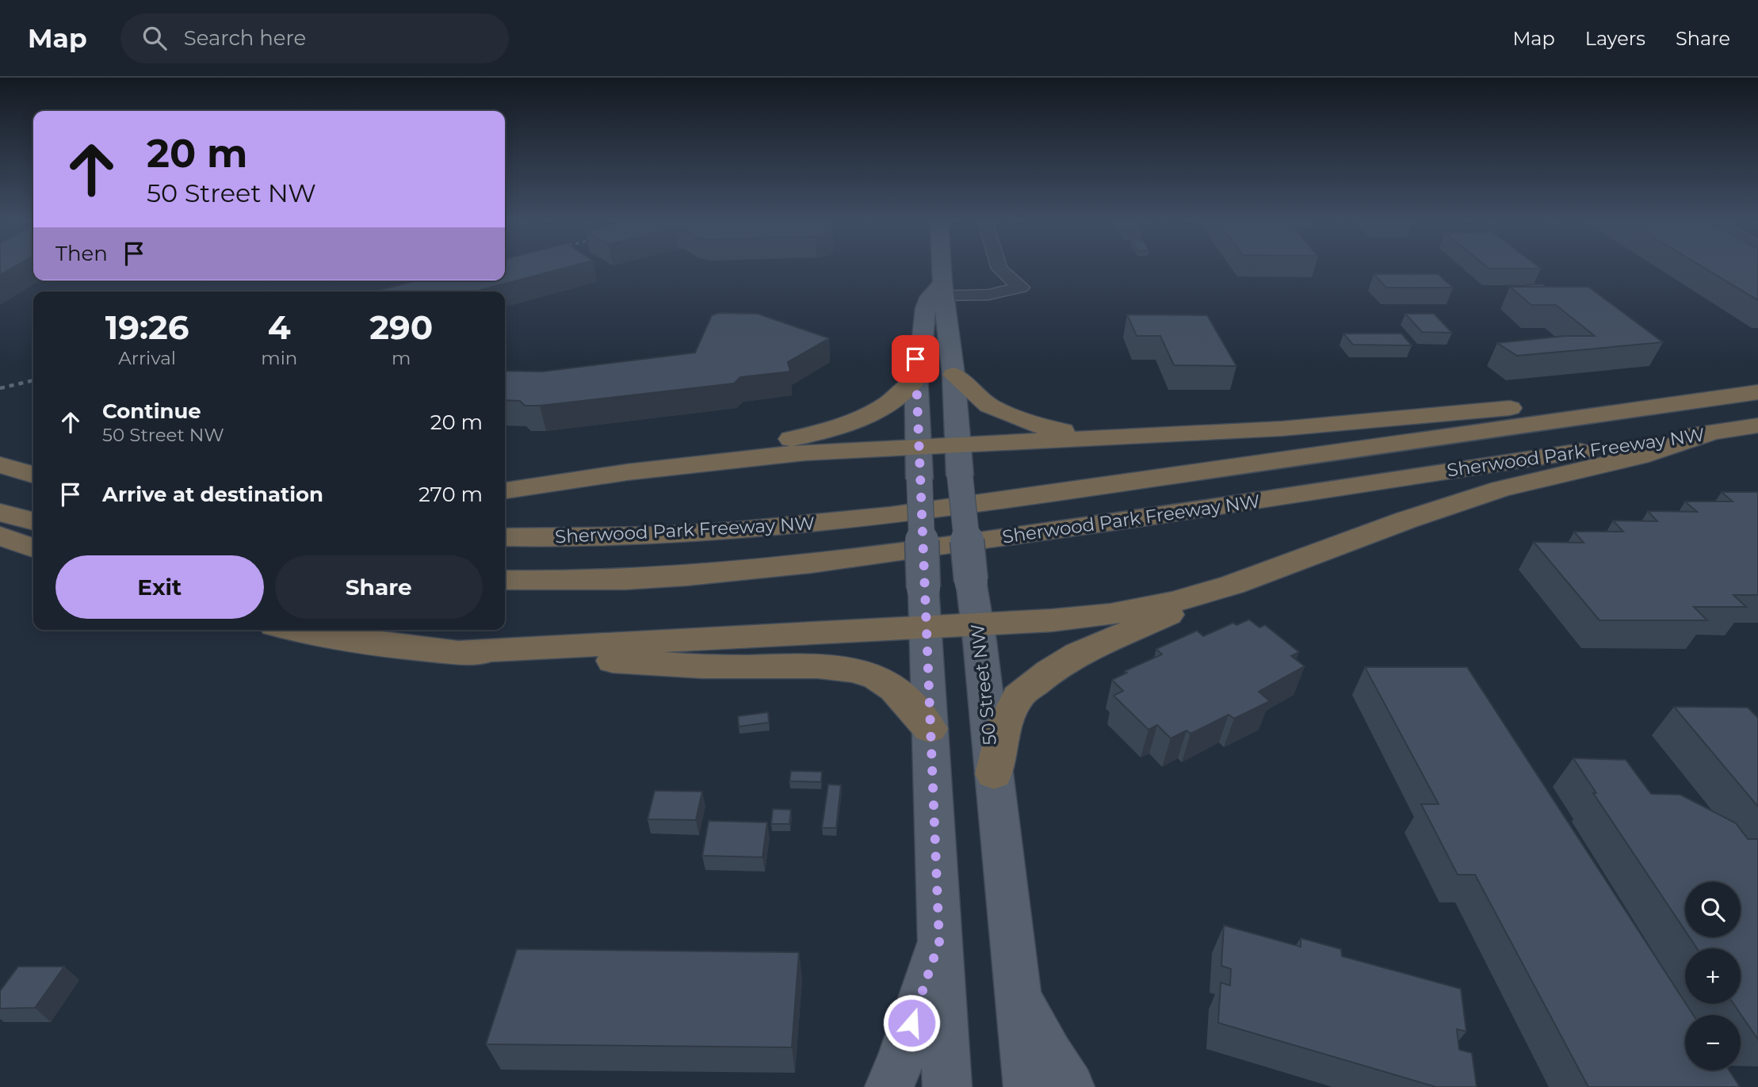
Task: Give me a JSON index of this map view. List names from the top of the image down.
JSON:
{
  "streets": {
    "highway": ["Sherwood Park Freeway NW"],
    "main road": ["50 Street NW"]
  },
  "page": {
    "header": "Map",
    "search": "Search here",
    "nav": ["Map", "Layers", "Share"],
    "turn": ["20 m", "50 Street NW"],
    "then": "Then",
    "eta": [
      "19:26",
      "Arrival",
      "4",
      "min",
      "290",
      "m"
    ],
    "list": [
      {
        "name": "Continue",
        "note": "50 Street NW",
        "value": "20 m"
      },
      {
        "name": "Arrive at destination",
        "value": "270 m"
      }
    ],
    "buttons": ["Exit", "Share"],
    "map_buttons": ["+", "−"]
  }
}
